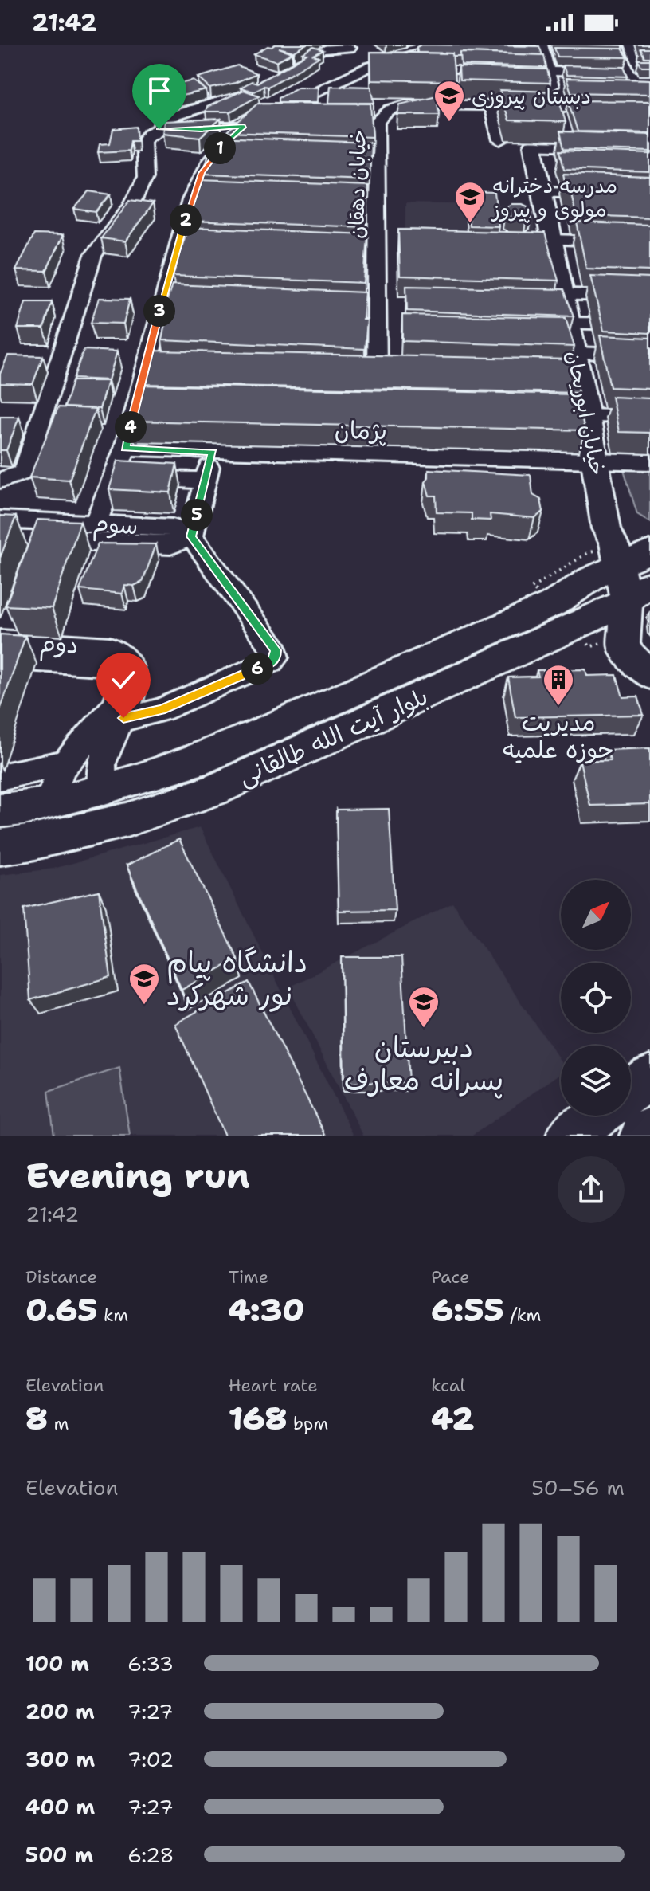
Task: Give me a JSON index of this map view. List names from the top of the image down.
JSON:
{
  "streets": {
    "main road": ["خیابان ابوریحان", "بلوار آیت الله طالقانی"],
    "street": [
      "خیابان دهقان",
      "پژمان",
      "سوم",
      "دوم"
    ]
  },
  "crossings": [
    ["خیابان ابوریحان", "پژمان"],
    ["دوم", "بلوار آیت الله طالقانی"]
  ],
  "places": {
    "school or university": [
      "دبستان پیروزی",
      "مدرسه دخترانه مولوی و پیروز",
      "دانشگاه پیام نور شهرکرد",
      "دبیرستان پسرانه معارف"
    ],
    "building": ["مدیریت حوزه علمیه"]
  },
  "north": "top right",
  "page": {
    "status": "21:42",
    "pins": [
      "1",
      "2",
      "3",
      "4",
      "5",
      "6"
    ],
    "heading": ["Evening run", "21:42"],
    "stats": [
      ["Distance", "0.65 km"],
      ["Time", "4:30"],
      ["Pace", "6:55 /km"],
      ["Elevation", "8 m"],
      ["Heart rate", "168 bpm"],
      ["kcal", "42"]
    ],
    "chart": ["Elevation", "50–56 m"],
    "list": [
      {
        "name": "100 m",
        "note": "6:33"
      },
      {
        "name": "200 m",
        "note": "7:27"
      },
      {
        "name": "300 m",
        "note": "7:02"
      },
      {
        "name": "400 m",
        "note": "7:27"
      },
      {
        "name": "500 m",
        "note": "6:28"
      }
    ]
  }
}
